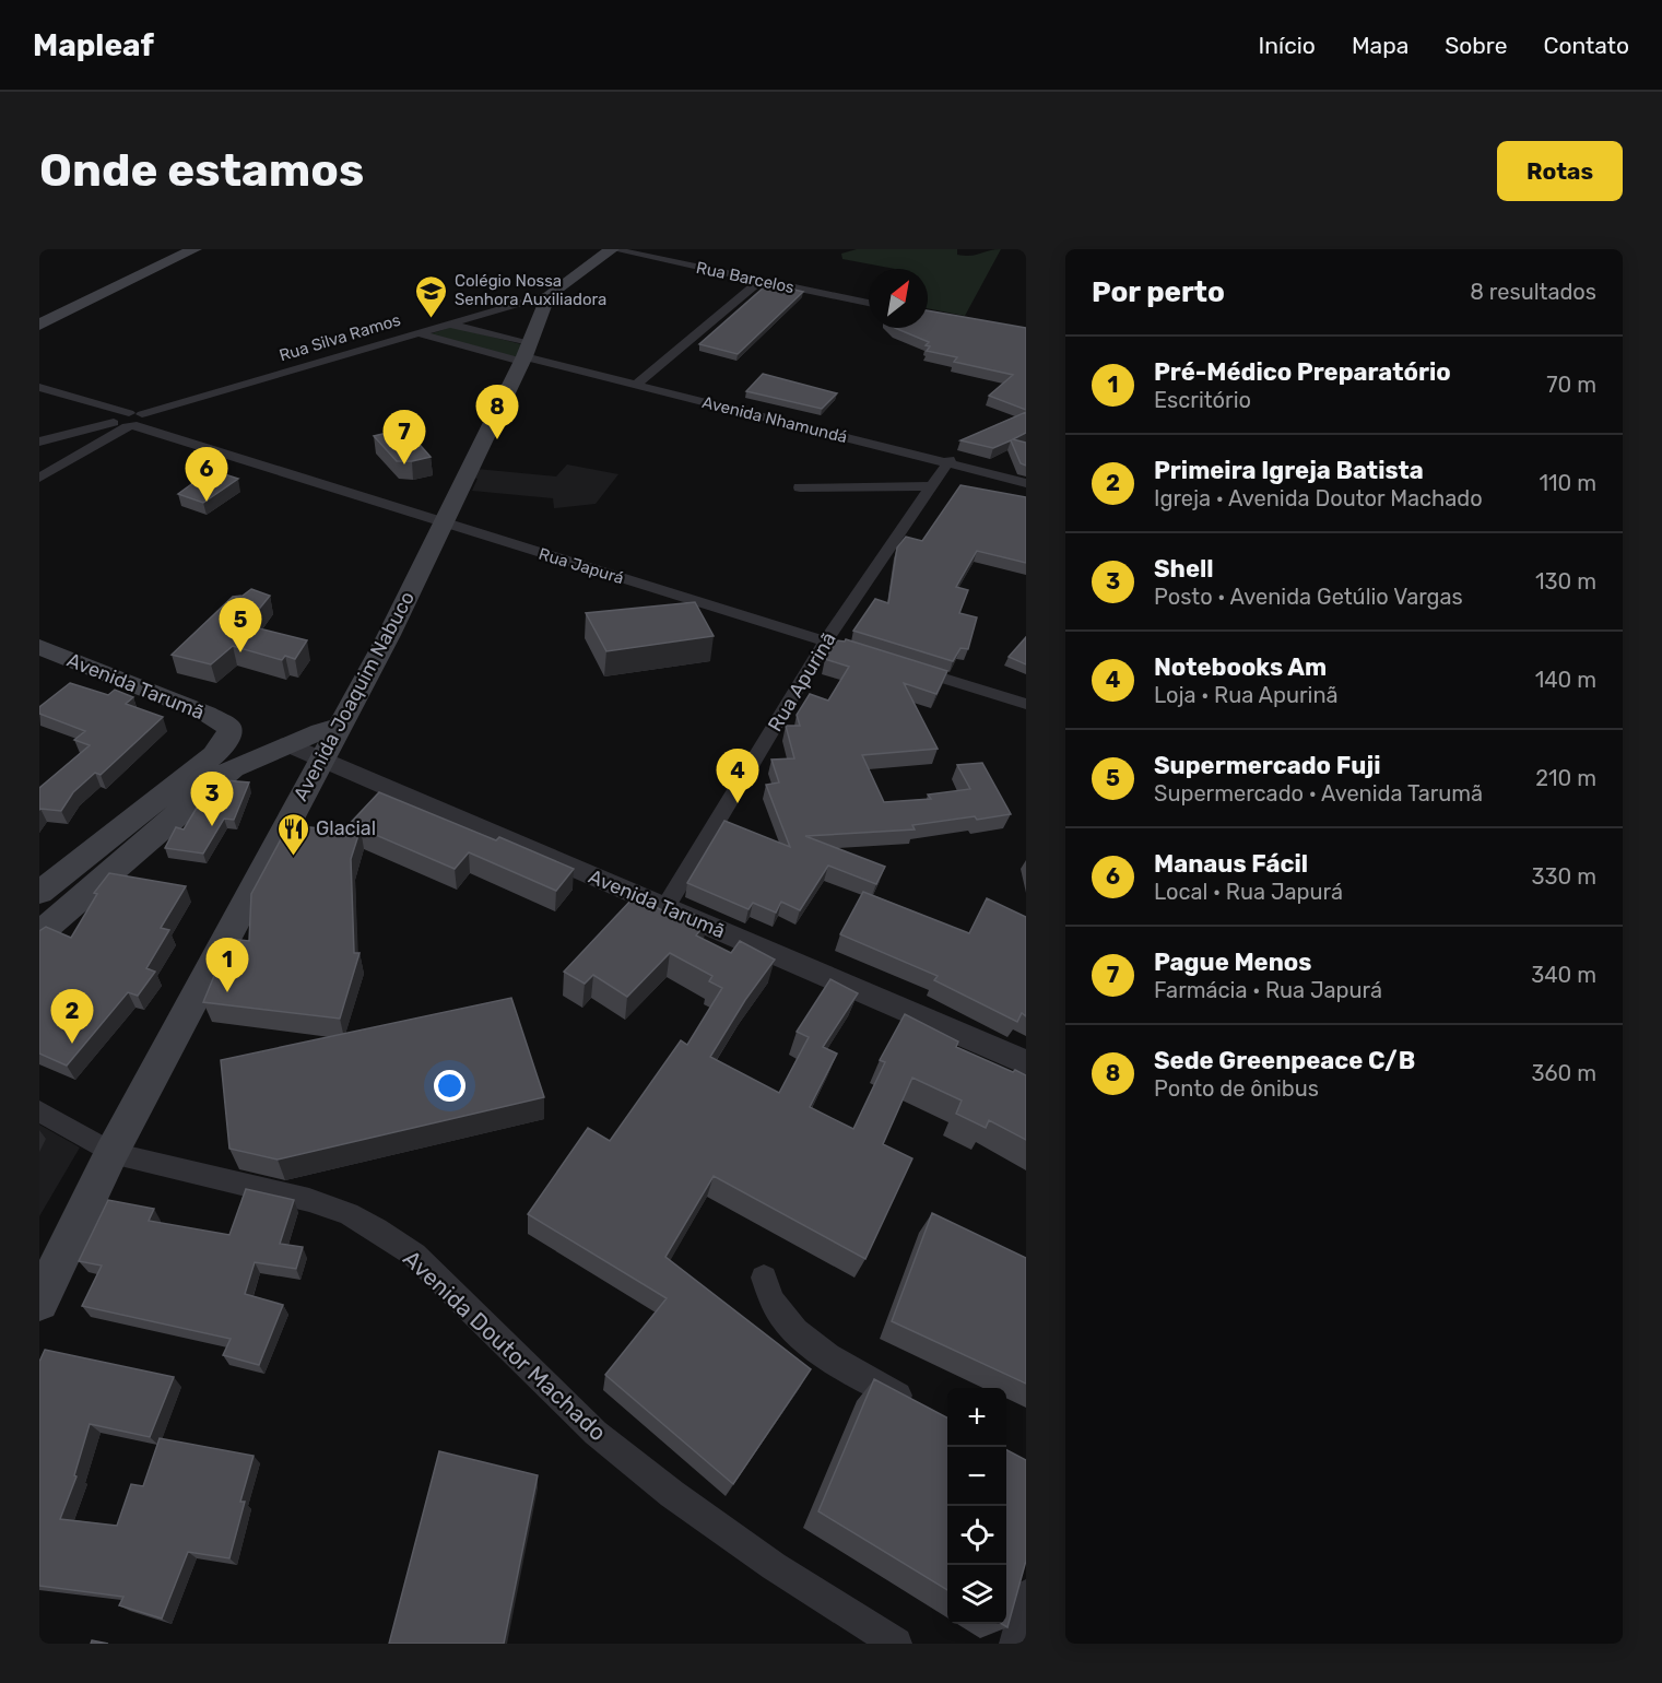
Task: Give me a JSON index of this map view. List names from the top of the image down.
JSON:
{
  "streets": {
    "main road": ["Rua Silva Ramos", "Avenida Tarumã", "Avenida Joaquim Nabuco"],
    "street": [
      "Rua Barcelos",
      "Avenida Nhamundá",
      "Rua Japurá",
      "Rua Apurinã",
      "Avenida Doutor Machado"
    ]
  },
  "crossings": [
    ["Rua Barcelos", "Rua Silva Ramos"],
    ["Rua Silva Ramos", "Avenida Nhamundá"],
    ["Rua Silva Ramos", "Rua Japurá"],
    ["Rua Silva Ramos", "Avenida Joaquim Nabuco"],
    ["Avenida Nhamundá", "Rua Apurinã"],
    ["Avenida Nhamundá", "Avenida Joaquim Nabuco"],
    ["Rua Japurá", "Rua Apurinã"],
    ["Rua Japurá", "Avenida Joaquim Nabuco"],
    ["Rua Apurinã", "Avenida Tarumã"],
    ["Avenida Tarumã", "Avenida Joaquim Nabuco"],
    ["Avenida Joaquim Nabuco", "Avenida Doutor Machado"]
  ],
  "places": {
    "school or university": ["Colégio Nossa Senhora Auxiliadora"],
    "restaurant": ["Glacial"]
  },
  "north": "top right",
  "page": {
    "header": "Mapleaf",
    "nav": [
      "Início",
      "Mapa",
      "Sobre",
      "Contato"
    ],
    "buttons": "Rotas",
    "title": "Onde estamos",
    "heading": ["Por perto", "8 resultados"],
    "list": [
      {
        "mark": "1",
        "name": "Pré-Médico Preparatório",
        "note": "Escritório",
        "value": "70 m"
      },
      {
        "mark": "2",
        "name": "Primeira Igreja Batista",
        "note": "Igreja · Avenida Doutor Machado",
        "value": "110 m"
      },
      {
        "mark": "3",
        "name": "Shell",
        "note": "Posto · Avenida Getúlio Vargas",
        "value": "130 m"
      },
      {
        "mark": "4",
        "name": "Notebooks Am",
        "note": "Loja · Rua Apurinã",
        "value": "140 m"
      },
      {
        "mark": "5",
        "name": "Supermercado Fuji",
        "note": "Supermercado · Avenida Tarumã",
        "value": "210 m"
      },
      {
        "mark": "6",
        "name": "Manaus Fácil",
        "note": "Local · Rua Japurá",
        "value": "330 m"
      },
      {
        "mark": "7",
        "name": "Pague Menos",
        "note": "Farmácia · Rua Japurá",
        "value": "340 m"
      },
      {
        "mark": "8",
        "name": "Sede Greenpeace C/B",
        "note": "Ponto de ônibus",
        "value": "360 m"
      }
    ],
    "pins": [
      "8",
      "7",
      "6",
      "5",
      "4",
      "3",
      "1",
      "2"
    ],
    "map_buttons": ["+", "−"]
  }
}
